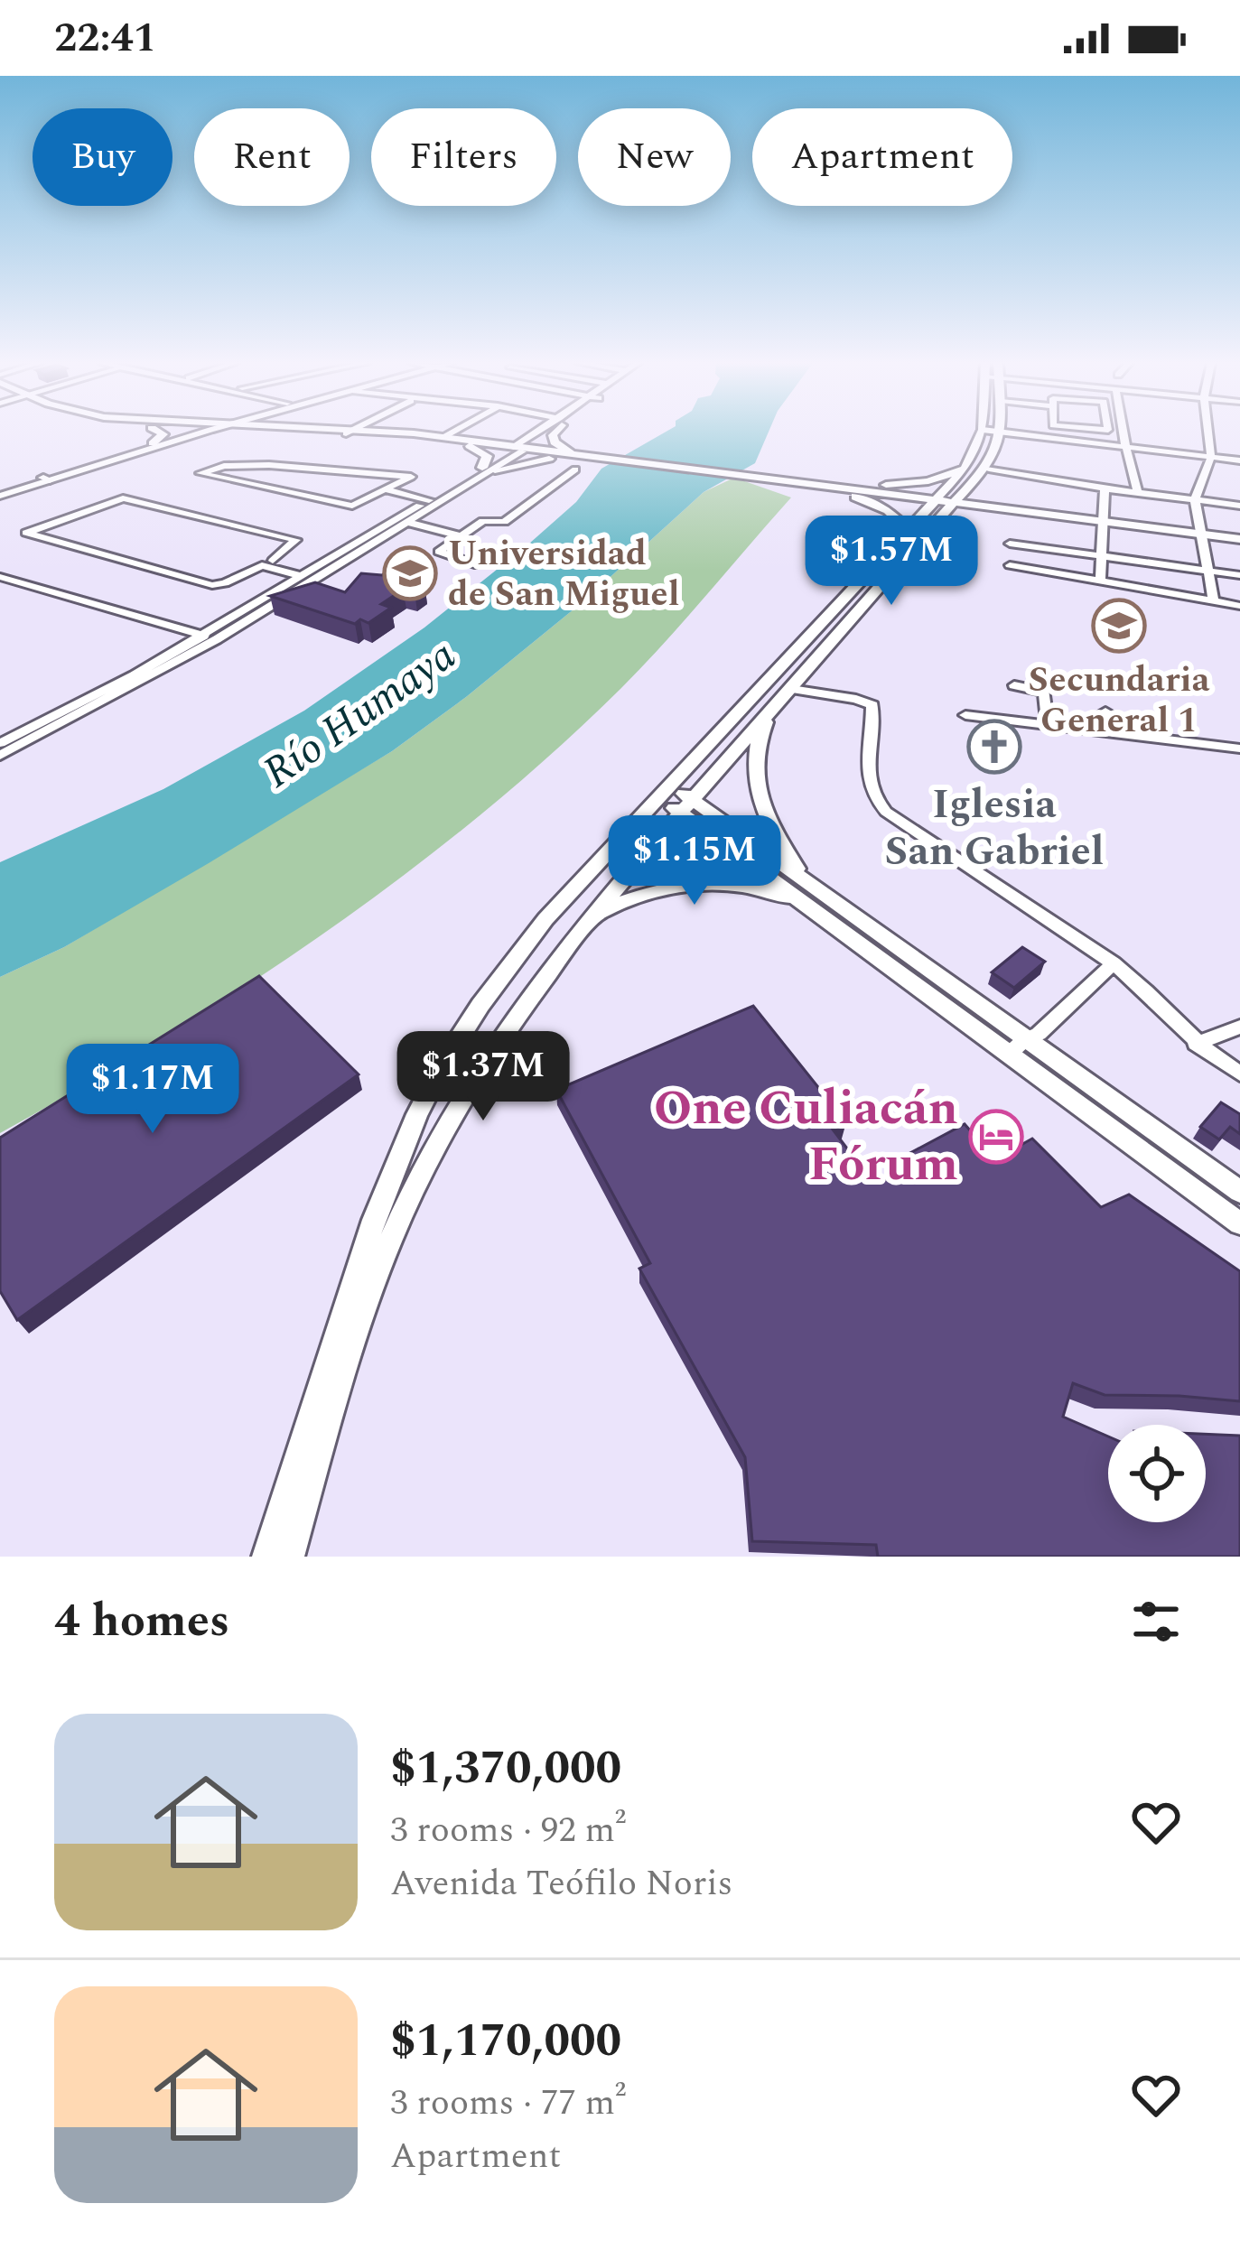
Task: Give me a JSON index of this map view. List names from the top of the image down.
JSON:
{
  "water": ["Río Humaya"],
  "places": {
    "school or university": ["Universidad de San Miguel", "Secundaria General 1"],
    "church": ["Iglesia San Gabriel"],
    "hotel": ["One Culiacán Fórum"]
  },
  "page": {
    "status": "22:41",
    "chip": [
      "Buy",
      "Rent",
      "Filters",
      "New",
      "Apartment"
    ],
    "price": [
      "$1.57M",
      "$1.15M",
      "$1.37M",
      "$1.17M"
    ],
    "heading": "4 homes",
    "list": [
      {
        "name": "$1,370,000",
        "note": "3 rooms · 92 m² · Avenida Teófilo Noris"
      },
      {
        "name": "$1,170,000",
        "note": "3 rooms · 77 m² · Apartment"
      }
    ]
  }
}
